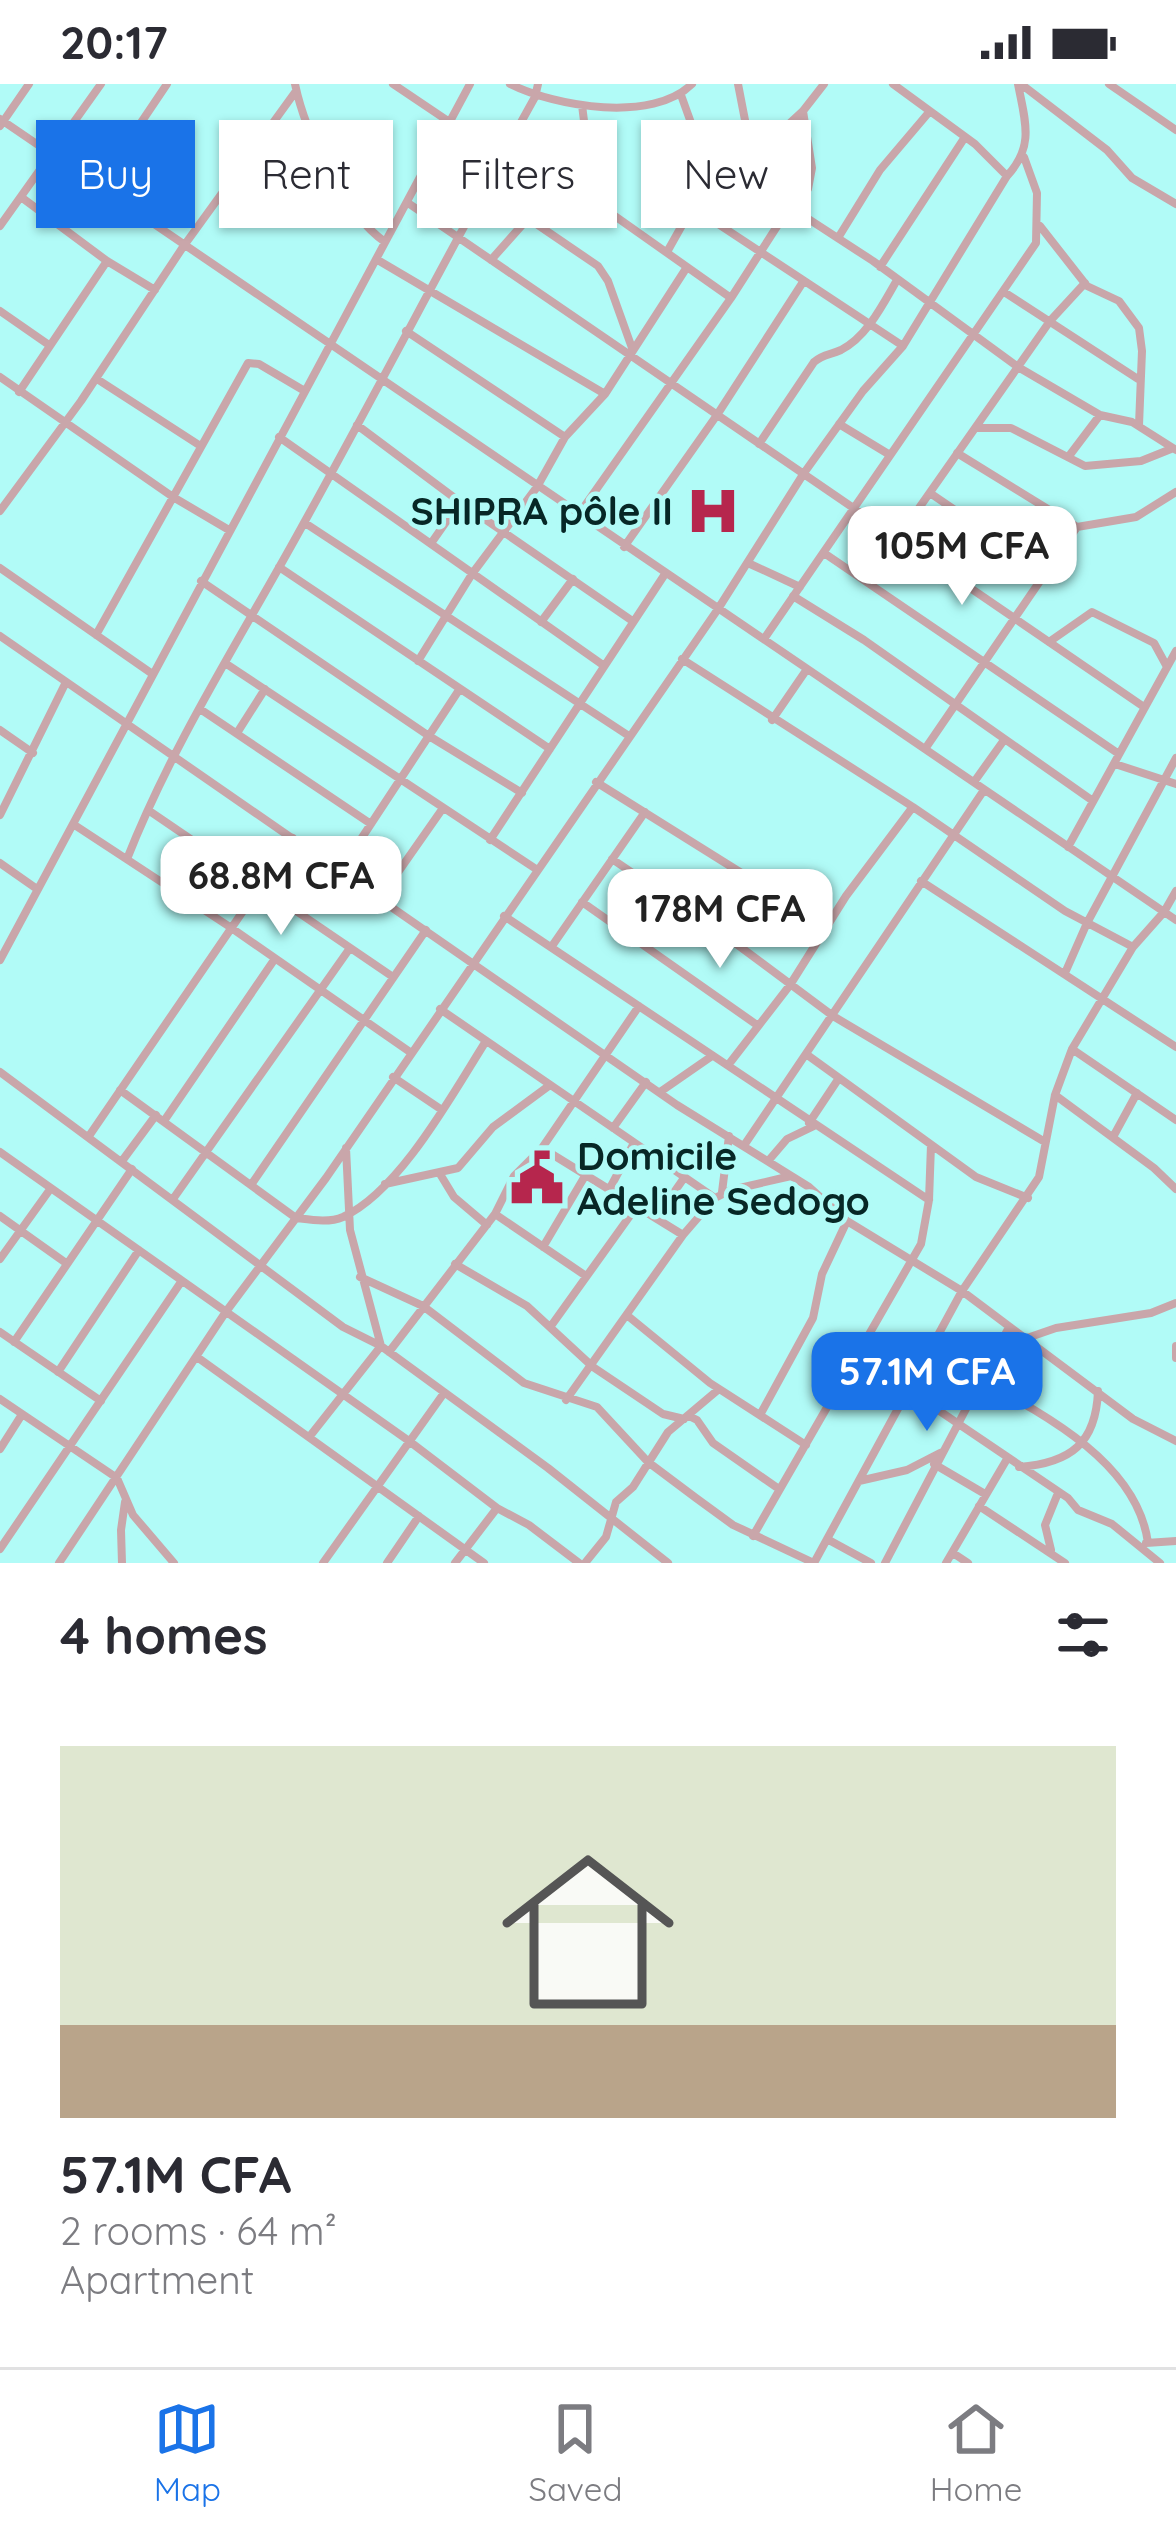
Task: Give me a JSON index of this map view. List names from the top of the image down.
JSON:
{
  "places": {
    "hospital": ["SHIPRA pôle II"],
    "public building": ["Domicile Adeline Sedogo"]
  },
  "page": {
    "status": "20:17",
    "chip": [
      "Buy",
      "Rent",
      "Filters",
      "New"
    ],
    "price": [
      "105M CFA",
      "68.8M CFA",
      "178M CFA",
      "57.1M CFA"
    ],
    "heading": "4 homes",
    "list": [
      {
        "name": "57.1M CFA",
        "note": "2 rooms · 64 m² · Apartment"
      }
    ],
    "tabs": ["Map", "Saved", "Home"]
  }
}
